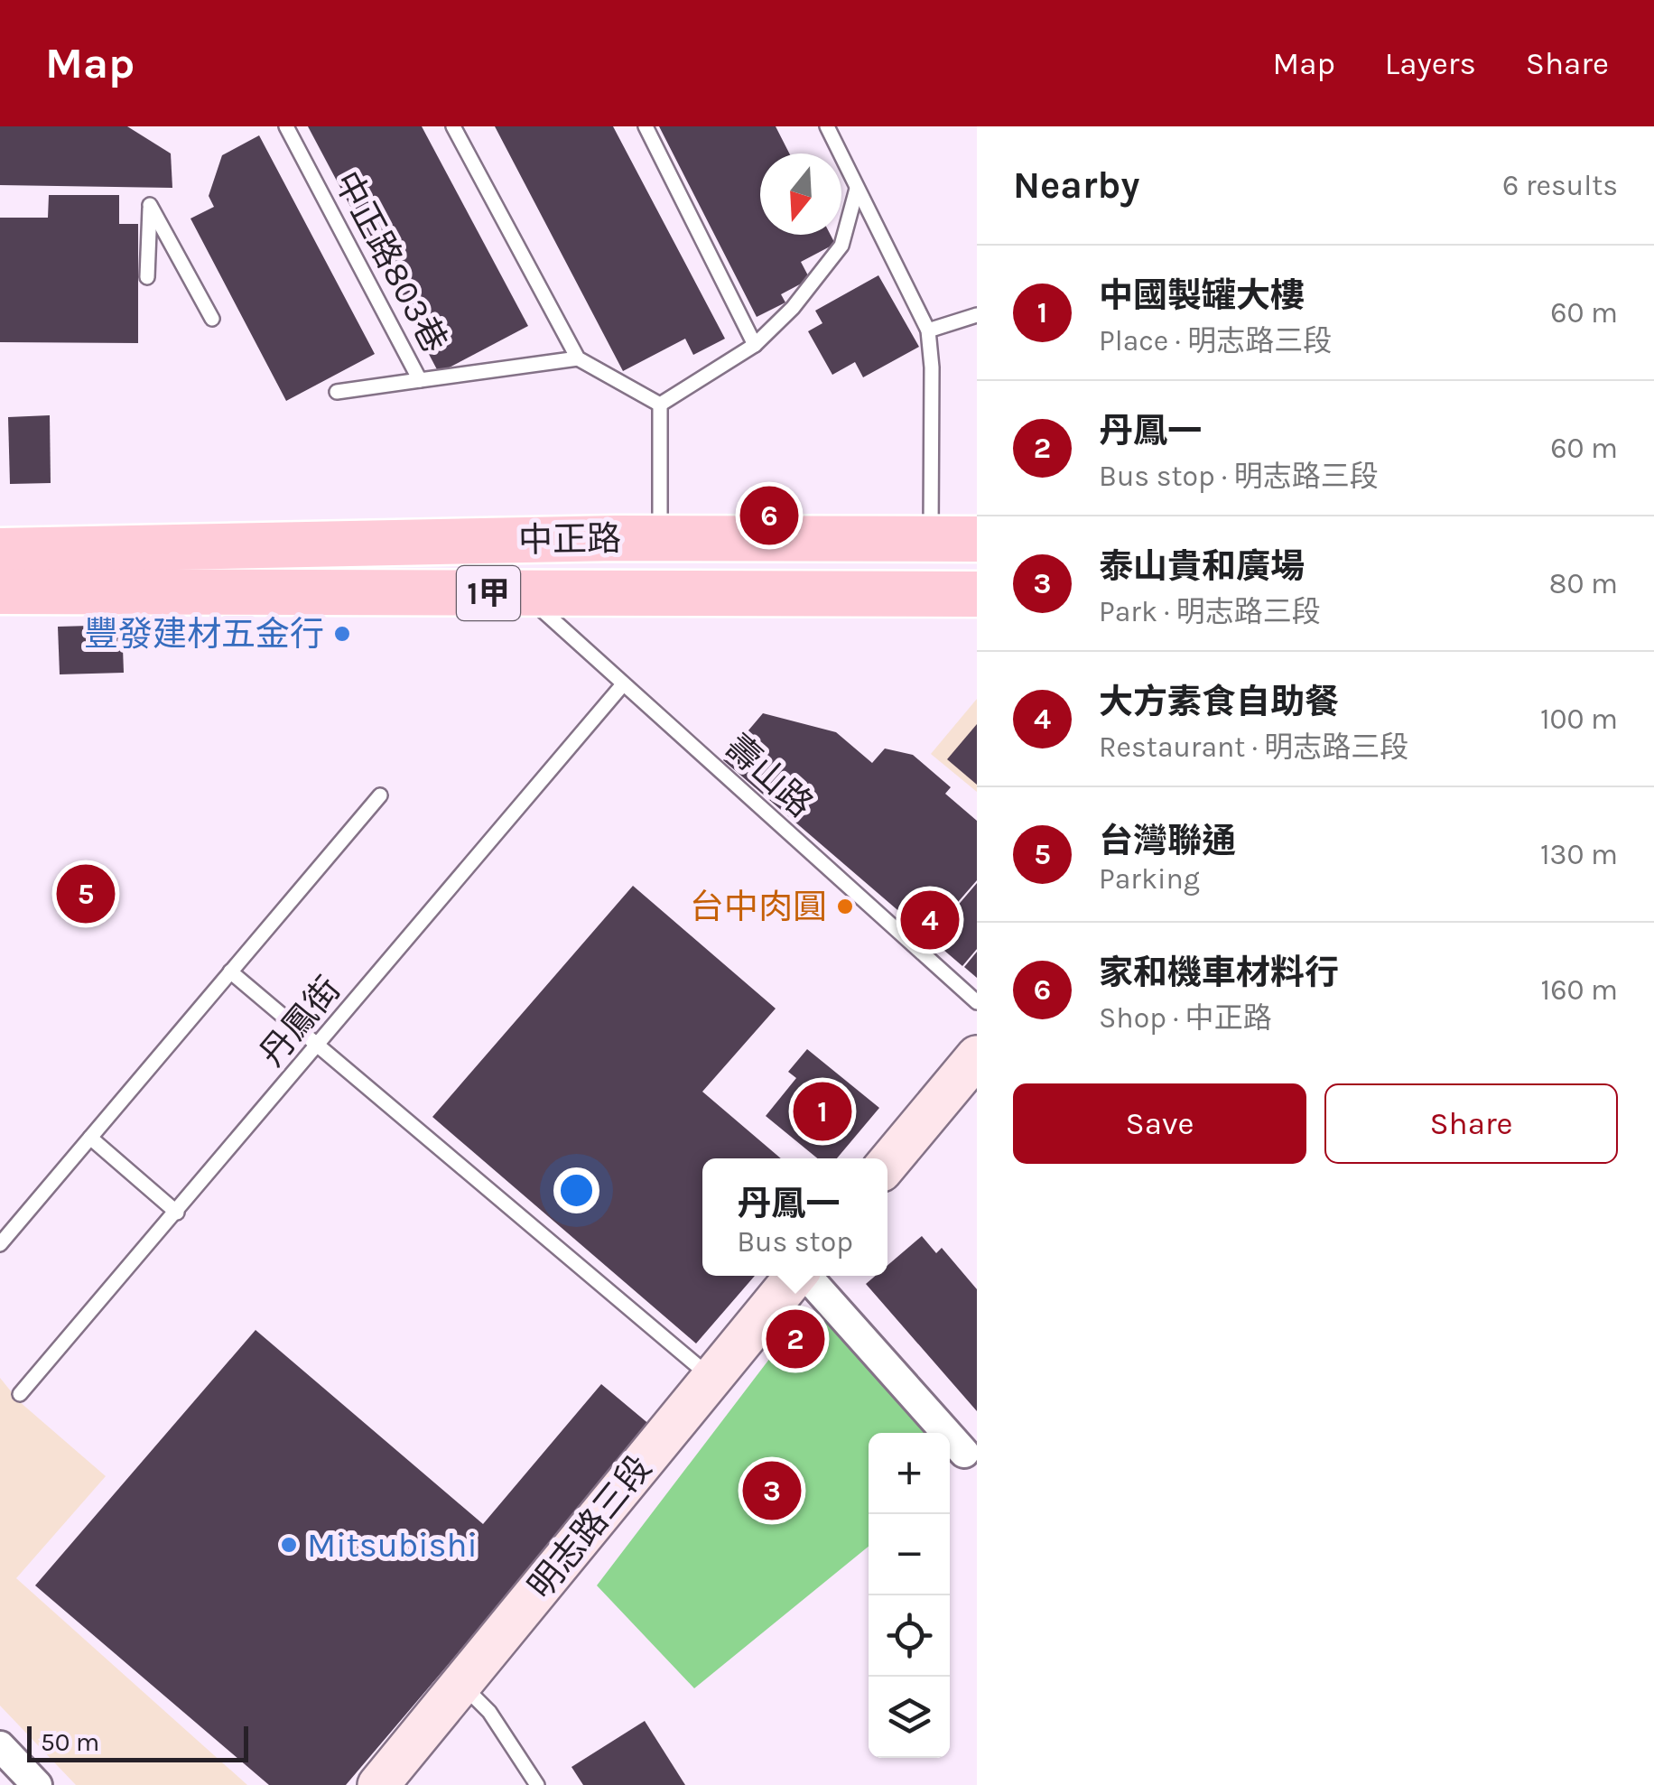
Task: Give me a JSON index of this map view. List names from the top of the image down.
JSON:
{
  "streets": {
    "main road": ["中正路", "1甲", "明志路三段"],
    "lane": ["中正路803巷", "壽山路", "丹鳳街"]
  },
  "crossings": [
    ["中正路", "壽山路"],
    ["壽山路", "丹鳳街"]
  ],
  "places": ["豐發建材五金行", "台中肉圓", "Mitsubishi"],
  "scale_bar": "50 m",
  "north": "bottom",
  "page": {
    "header": "Map",
    "nav": ["Map", "Layers", "Share"],
    "heading": ["Nearby", "6 results"],
    "list": [
      {
        "mark": "1",
        "name": "中國製罐大樓",
        "note": "Place · 明志路三段",
        "value": "60 m"
      },
      {
        "mark": "2",
        "name": "丹鳳一",
        "note": "Bus stop · 明志路三段",
        "value": "60 m"
      },
      {
        "mark": "3",
        "name": "泰山貴和廣場",
        "note": "Park · 明志路三段",
        "value": "80 m"
      },
      {
        "mark": "4",
        "name": "大方素食自助餐",
        "note": "Restaurant · 明志路三段",
        "value": "100 m"
      },
      {
        "mark": "5",
        "name": "台灣聯通",
        "note": "Parking",
        "value": "130 m"
      },
      {
        "mark": "6",
        "name": "家和機車材料行",
        "note": "Shop · 中正路",
        "value": "160 m"
      }
    ],
    "pins": [
      "6",
      "5",
      "4",
      "1",
      "2",
      "3"
    ],
    "buttons": ["Save", "Share"],
    "popup": ["丹鳳一", "Bus stop"],
    "map_buttons": ["+", "−"],
    "scale": "50 m"
  }
}
